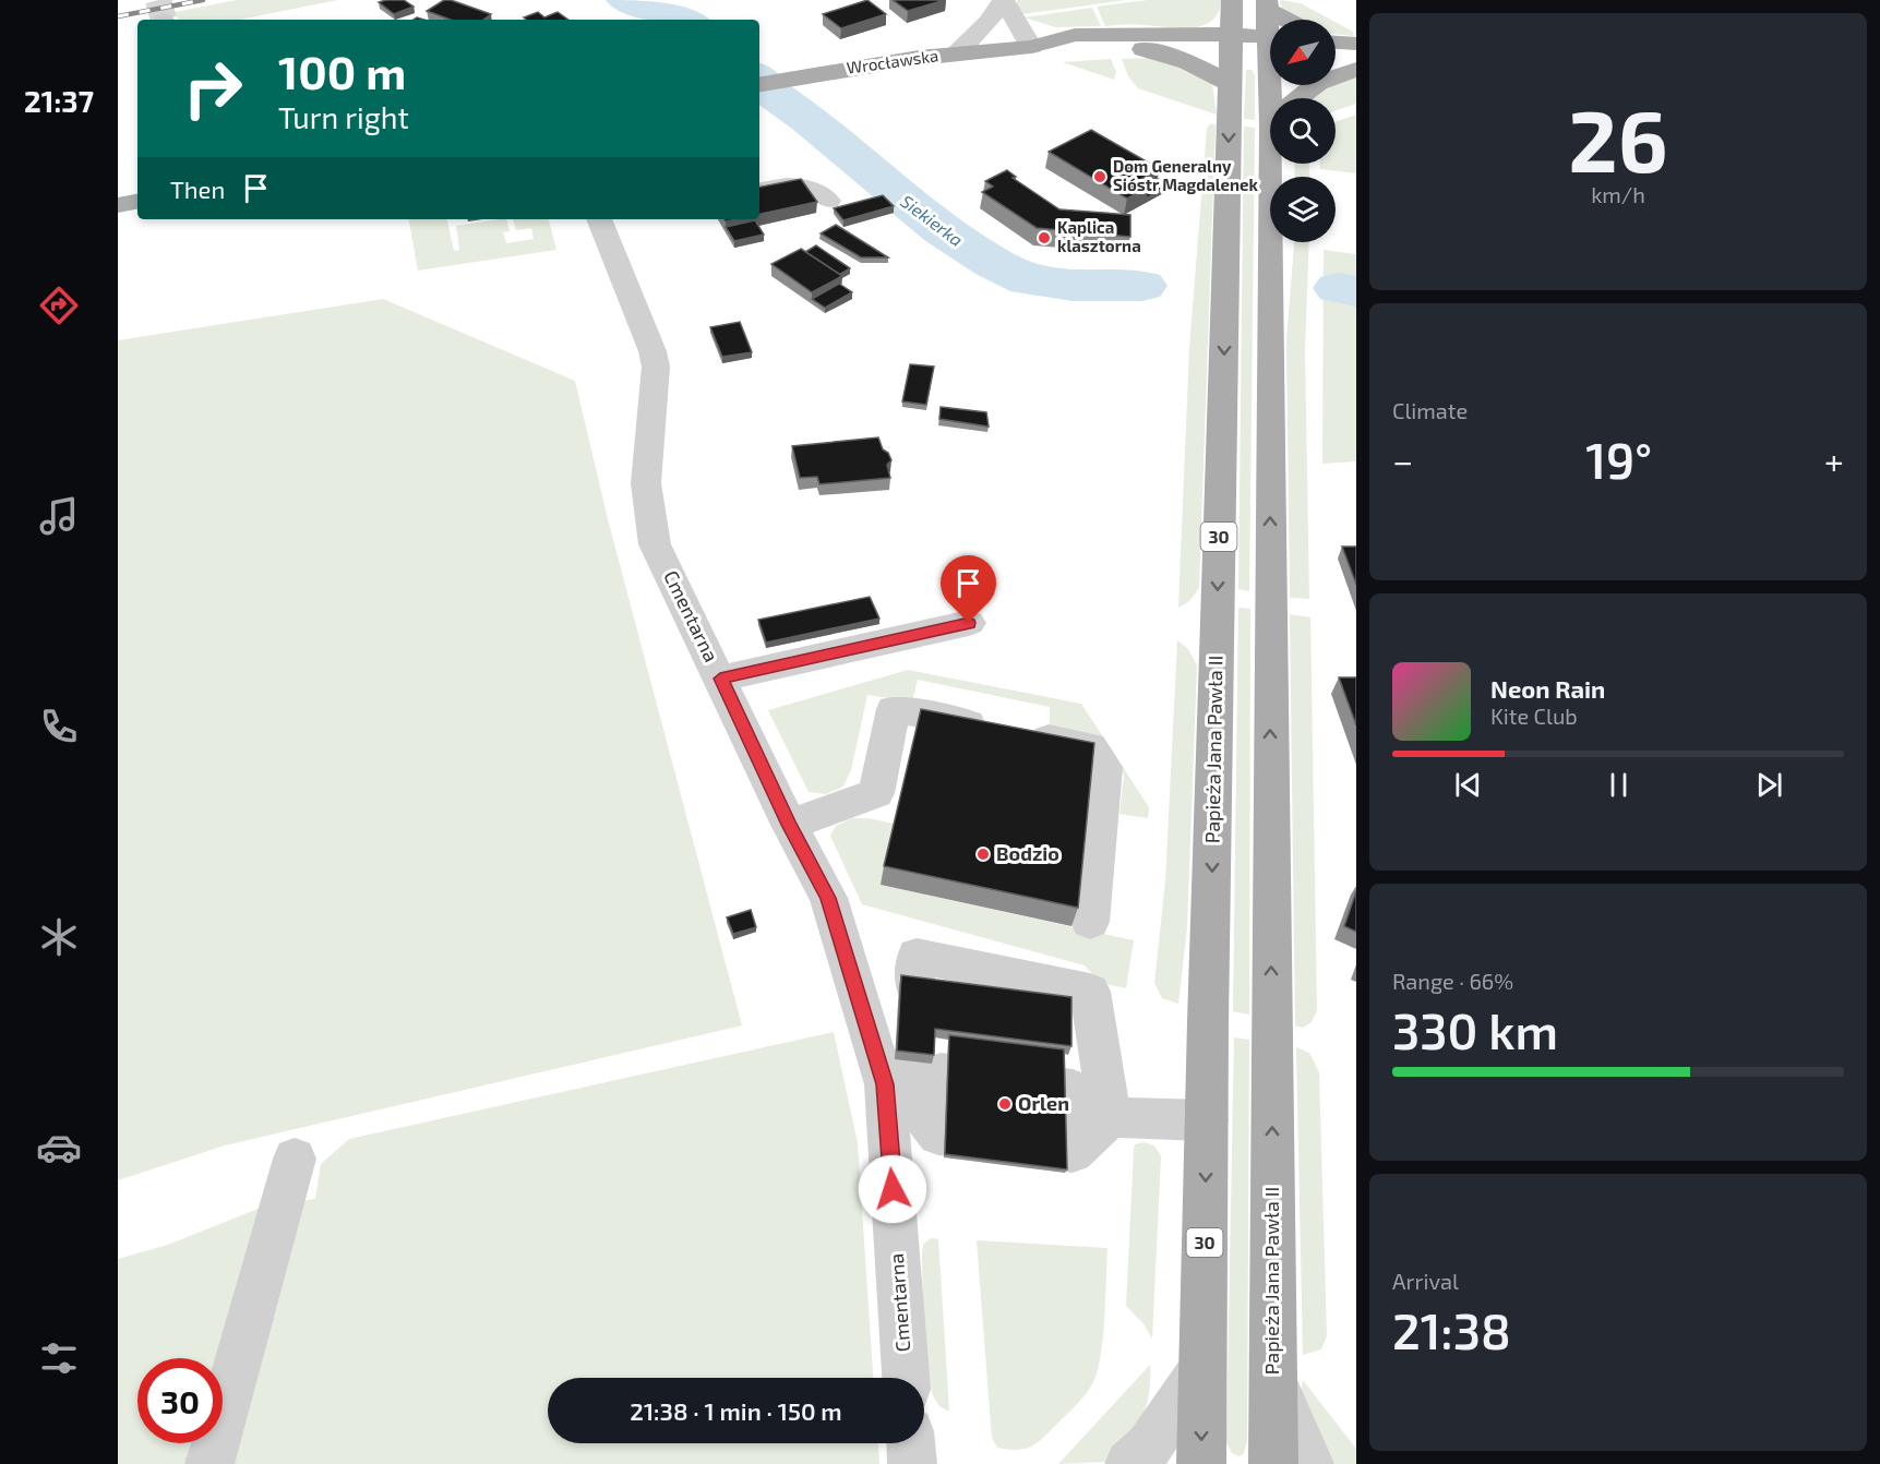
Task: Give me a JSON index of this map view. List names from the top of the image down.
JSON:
{
  "streets": {
    "main road": ["Wrocławska", "30", "Papieża Jana Pawła II"],
    "street": ["Cmentarna"]
  },
  "crossings": [
    ["Wrocławska", "30"],
    ["Wrocławska", "Papieża Jana Pawła II"],
    ["30", "Papieża Jana Pawła II"]
  ],
  "water": ["Siekierka"],
  "places": [
    "Dom Generalny Sióstr Magdalenek",
    "Kaplica klasztorna",
    "Bodzio",
    "Orlen"
  ],
  "north": "bottom left",
  "page": {
    "tabs": "21:37",
    "tile": [
      ["26", "km/h"],
      "Climate",
      ["Range · 66%", "330 km"],
      ["Arrival", "21:38"]
    ],
    "turn": ["100 m", "Turn right"],
    "then": "Then",
    "heat": ["−", "19°", "+"],
    "song": ["Neon Rain", "Kite Club"],
    "limit": "30",
    "trip": "21:38 · 1 min · 150 m"
  }
}
